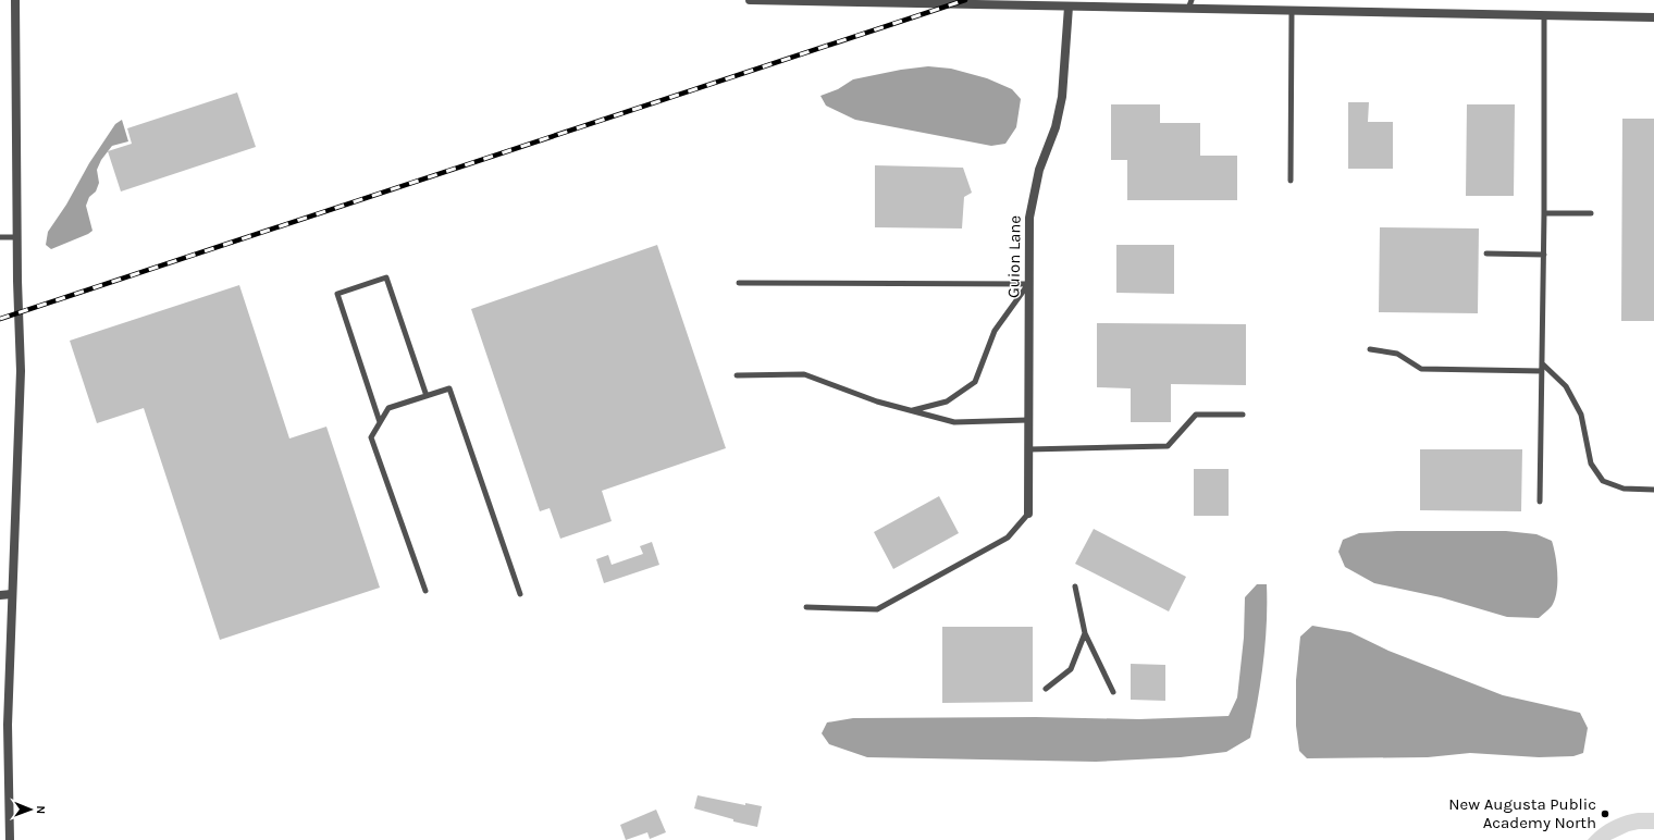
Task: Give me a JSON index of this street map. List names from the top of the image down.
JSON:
{
  "streets": {
    "street": ["Guion Lane"]
  },
  "places": ["New Augusta Public Academy North"],
  "north": "right"
}
